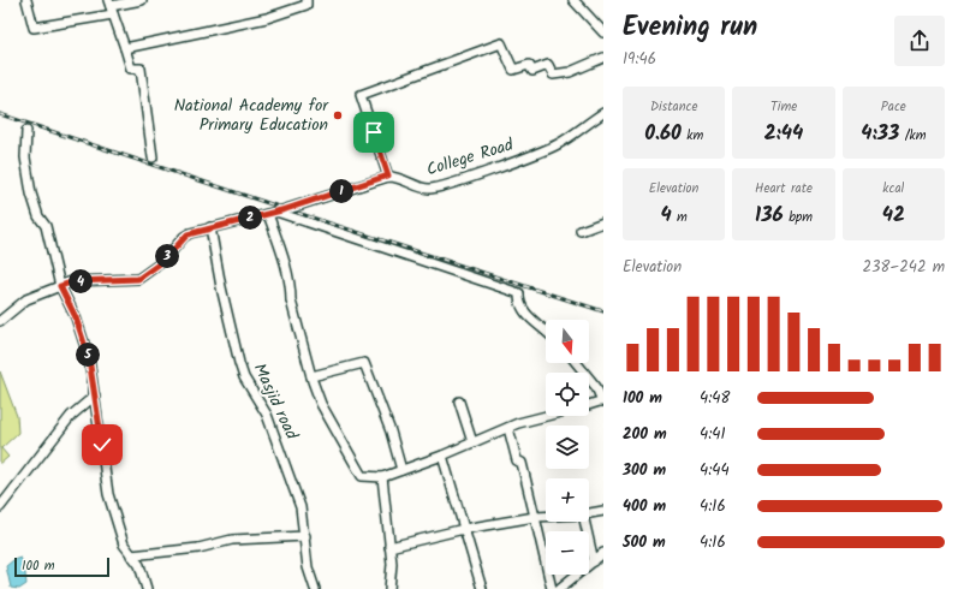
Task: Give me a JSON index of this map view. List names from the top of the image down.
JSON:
{
  "streets": {
    "street": ["College Road", "Masjid road"]
  },
  "places": ["National Academy for Primary Education"],
  "scale_bar": "100 m",
  "north": "bottom",
  "page": {
    "heading": ["Evening run", "19:46"],
    "stats": [
      ["Distance", "0.60 km"],
      ["Time", "2:44"],
      ["Pace", "4:33 /km"],
      ["Elevation", "4 m"],
      ["Heart rate", "136 bpm"],
      ["kcal", "42"]
    ],
    "pins": [
      "1",
      "2",
      "3",
      "4",
      "5"
    ],
    "chart": ["Elevation", "238–242 m"],
    "map_buttons": ["+", "−"],
    "list": [
      {
        "name": "100 m",
        "note": "4:48"
      },
      {
        "name": "200 m",
        "note": "4:41"
      },
      {
        "name": "300 m",
        "note": "4:44"
      },
      {
        "name": "400 m",
        "note": "4:16"
      },
      {
        "name": "500 m",
        "note": "4:16"
      }
    ],
    "scale": "100 m"
  }
}
